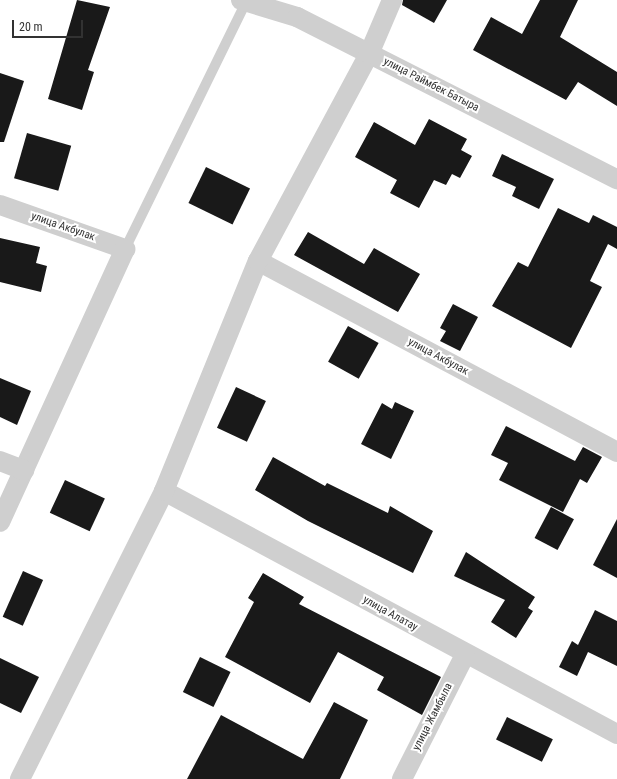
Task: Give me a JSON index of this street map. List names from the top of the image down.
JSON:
{
  "streets": {
    "street": [
      "улица Раймбек Батыра",
      "улица Акбулак",
      "улица Алатау",
      "улица Жамбыла"
    ]
  },
  "crossings": [
    ["улица Алатау", "улица Жамбыла"]
  ],
  "scale_bar": "20 m"
}
